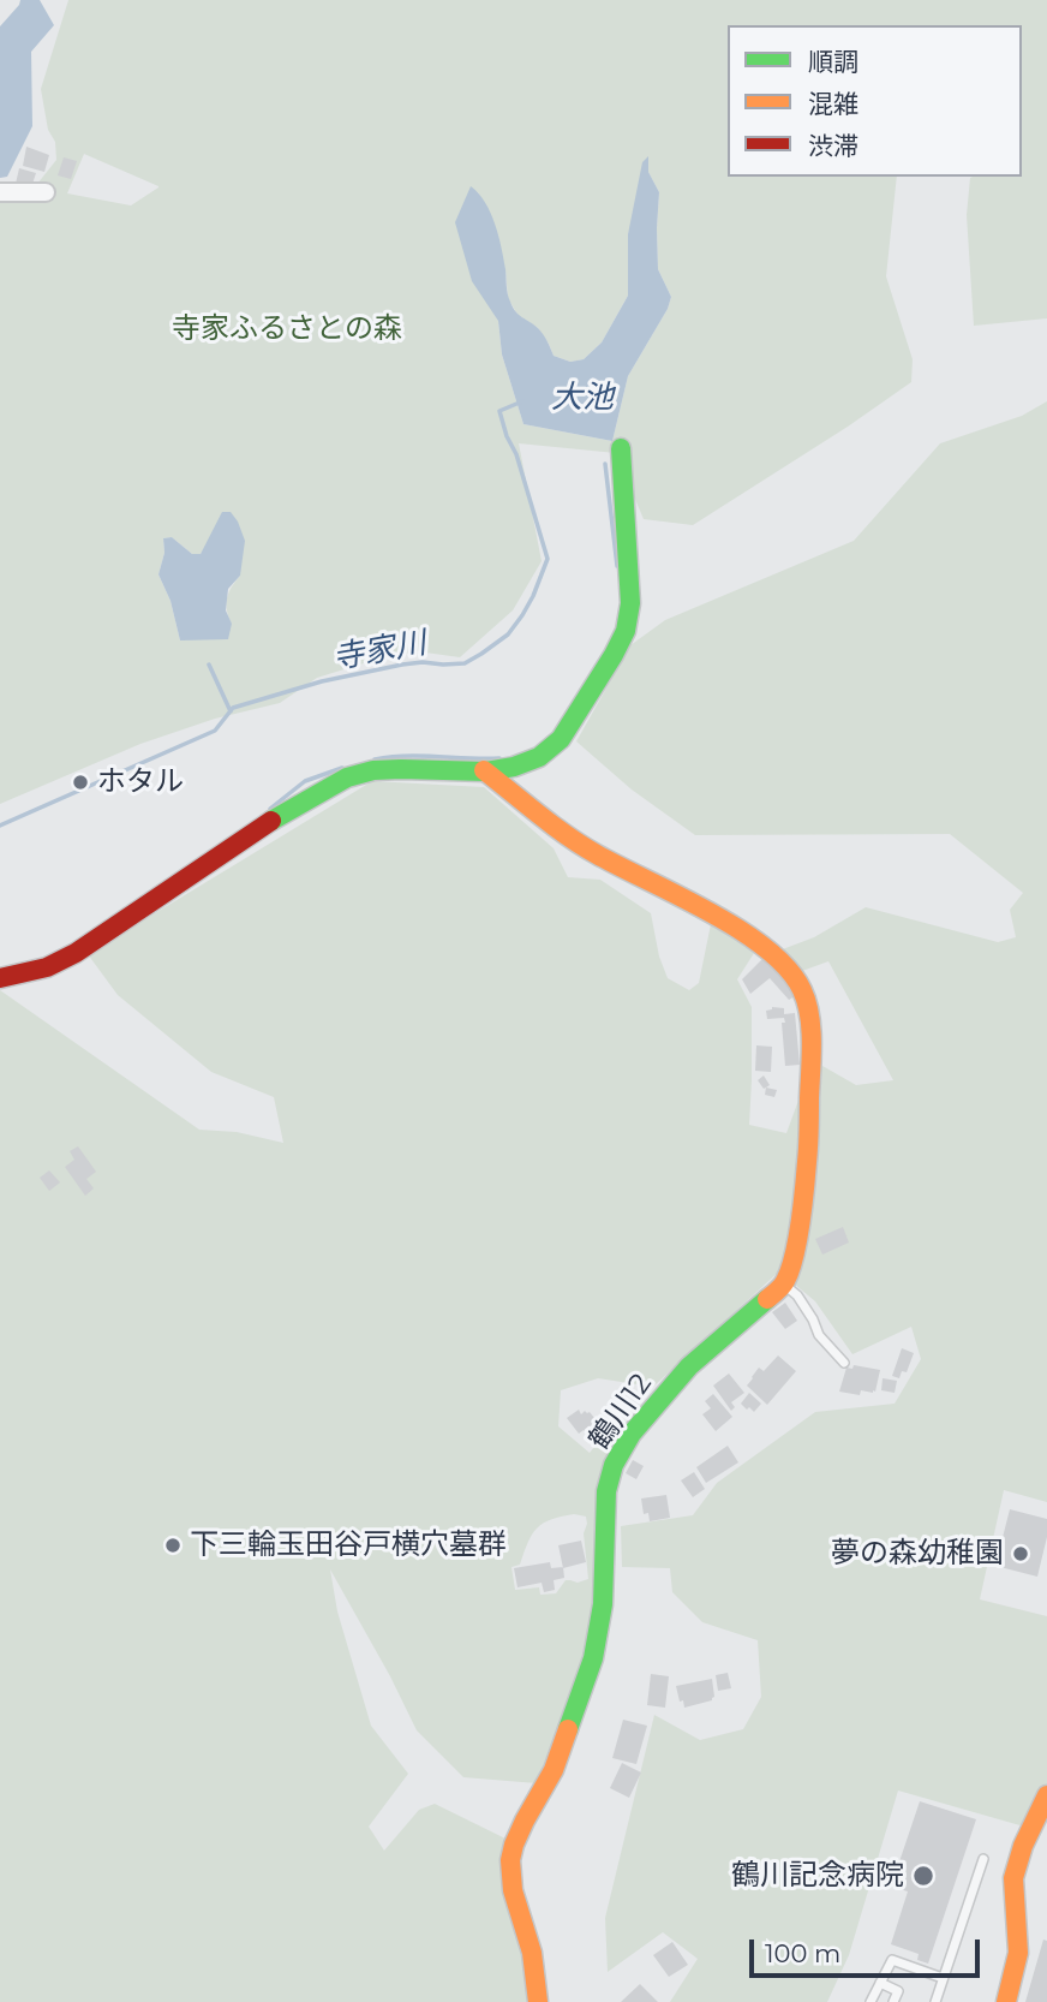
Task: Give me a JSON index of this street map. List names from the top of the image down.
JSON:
{
  "streets": {
    "street": ["鶴川12"]
  },
  "water": ["大池", "寺家川"],
  "parks": ["寺家ふるさとの森"],
  "places": [
    "ホタル",
    "下三輪玉田谷戸横穴墓群",
    "夢の森幼稚園",
    "鶴川記念病院"
  ],
  "legend": ["順調", "混雑", "渋滞"],
  "scale_bar": "100 m"
}
